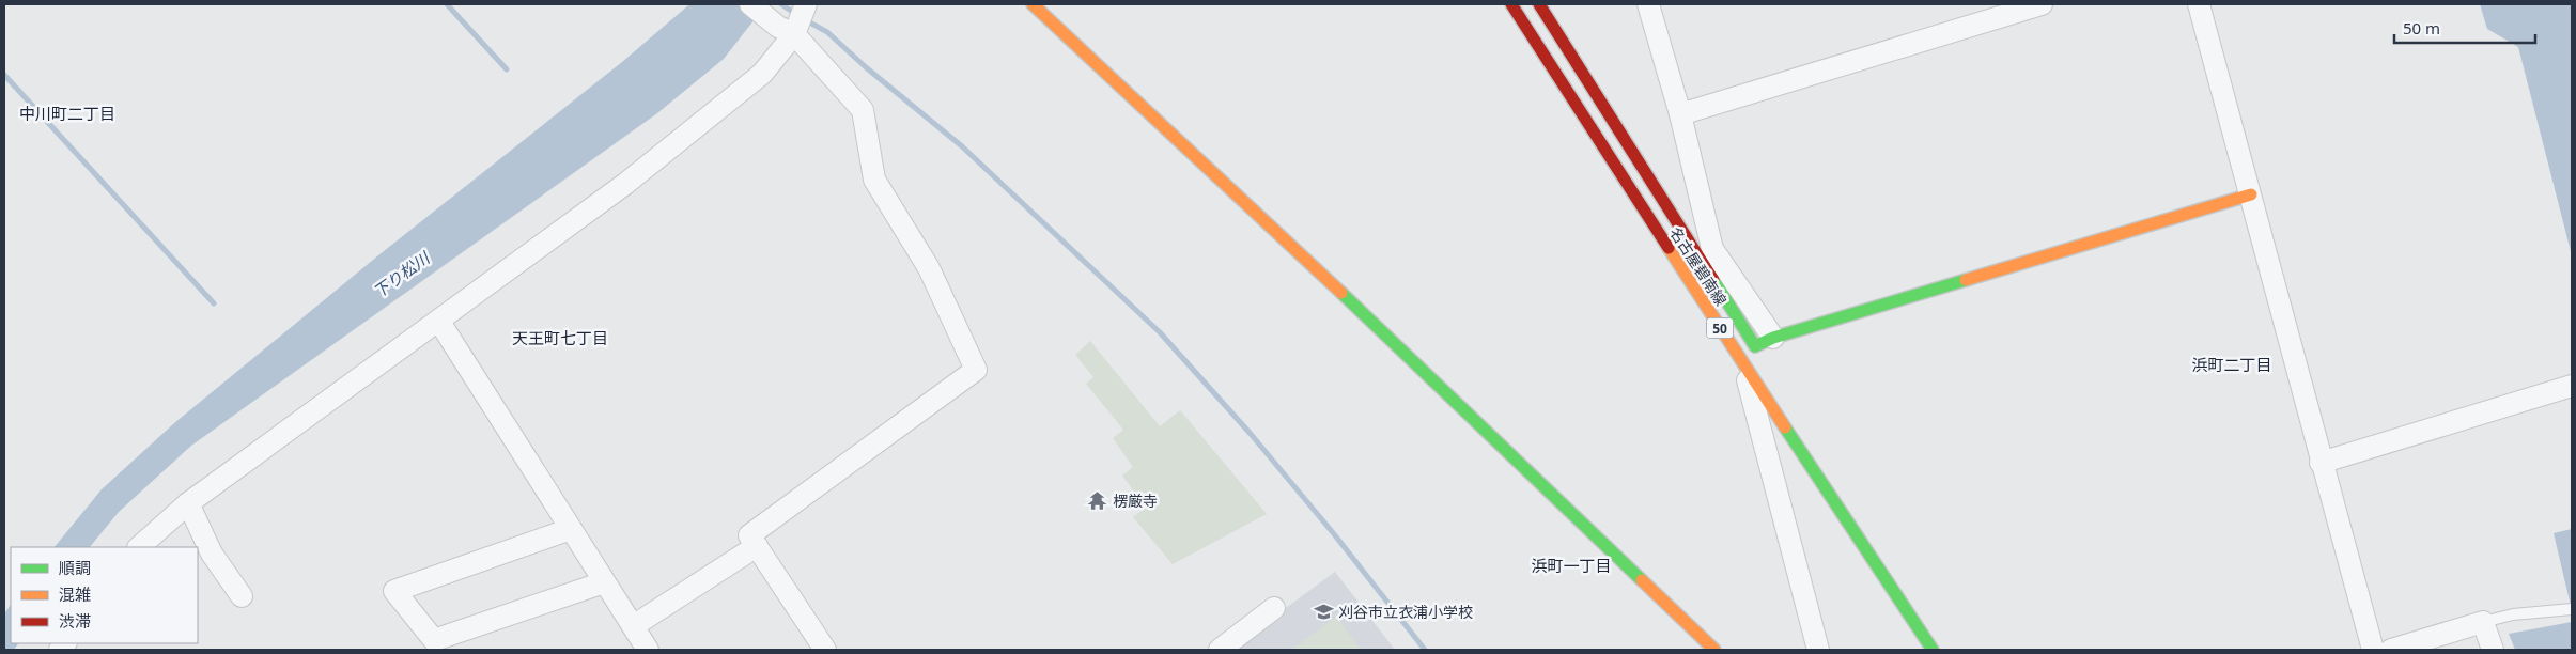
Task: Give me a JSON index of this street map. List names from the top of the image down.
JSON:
{
  "streets": {
    "street": ["名古屋碧南線", "50"]
  },
  "districts": [
    "中川町二丁目",
    "天王町七丁目",
    "浜町二丁目",
    "浜町一丁目"
  ],
  "water": ["下り松川"],
  "places": {
    "temple": ["楞厳寺"],
    "school or university": ["刈谷市立衣浦小学校"]
  },
  "legend": ["順調", "混雑", "渋滞"],
  "scale_bar": "50 m"
}
